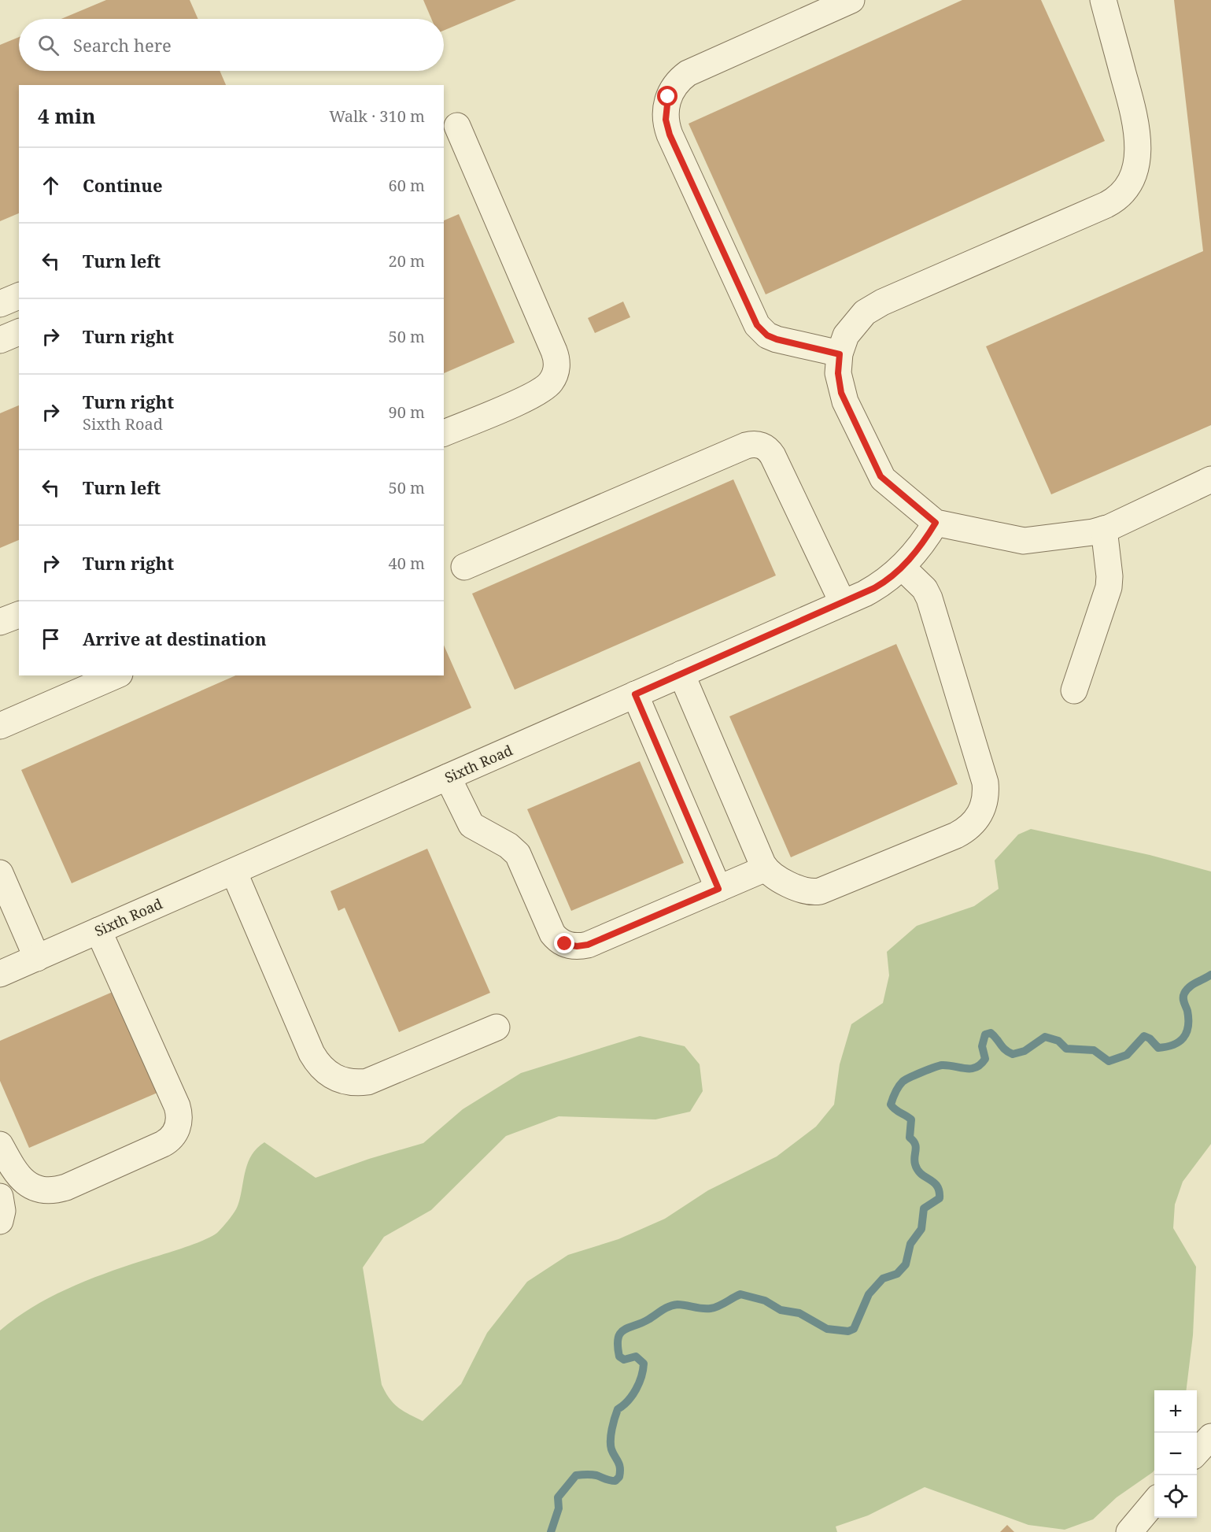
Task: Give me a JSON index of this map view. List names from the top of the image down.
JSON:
{
  "streets": {
    "street": ["Sixth Road"]
  },
  "page": {
    "search": "Search here",
    "heading": ["4 min", "Walk · 310 m"],
    "list": [
      ["Continue", "60 m"],
      ["Turn left", "20 m"],
      ["Turn right", "50 m"],
      ["Turn right", "Sixth Road", "90 m"],
      ["Turn left", "50 m"],
      ["Turn right", "40 m"],
      "Arrive at destination"
    ],
    "map_buttons": ["+", "−"]
  }
}
